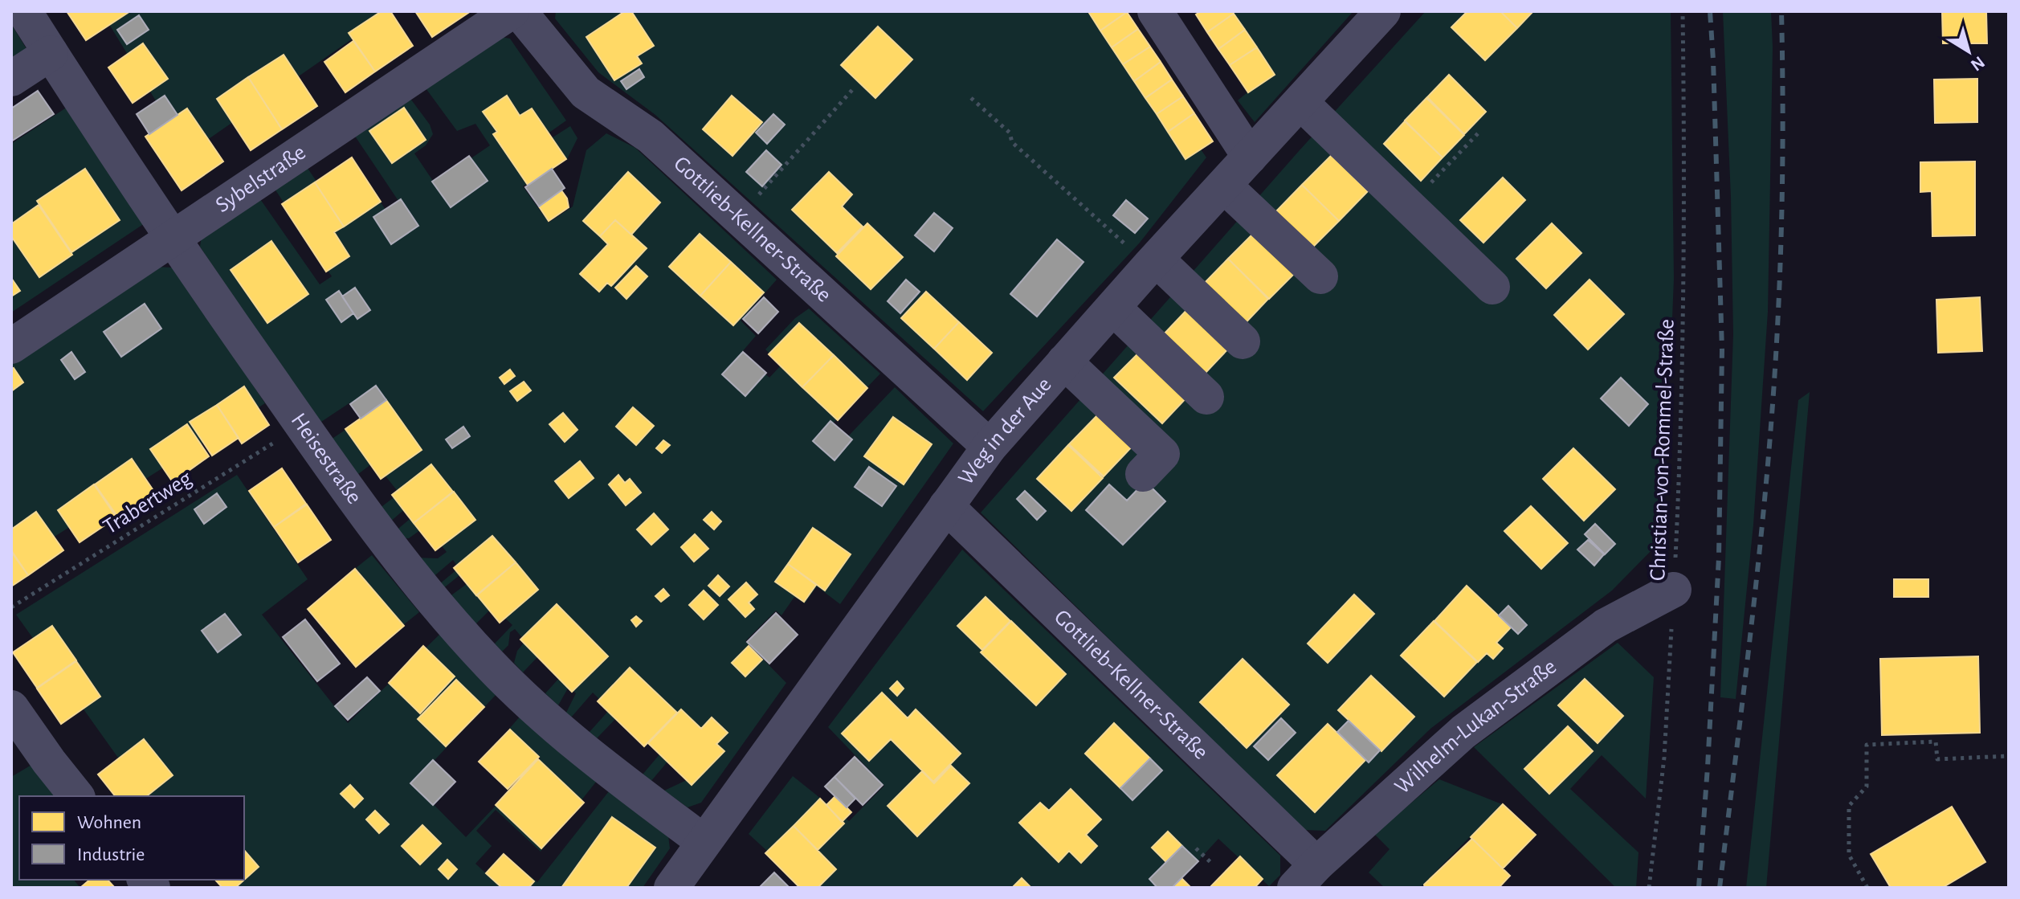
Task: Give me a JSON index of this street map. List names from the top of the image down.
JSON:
{
  "streets": {
    "street": [
      "Sybelstraße",
      "Gottlieb-Kellner-Straße",
      "Weg in der Aue",
      "Heisestraße",
      "Wilhelm-Lukan-Straße"
    ],
    "path": ["Christian-von-Rommel-Straße", "Trabertweg"]
  },
  "crossings": [
    ["Sybelstraße", "Heisestraße"],
    ["Gottlieb-Kellner-Straße", "Weg in der Aue"],
    ["Gottlieb-Kellner-Straße", "Wilhelm-Lukan-Straße"],
    ["Weg in der Aue", "Heisestraße"],
    ["Christian-von-Rommel-Straße", "Wilhelm-Lukan-Straße"],
    ["Heisestraße", "Trabertweg"]
  ],
  "legend": ["Wohnen", "Industrie"],
  "north": "bottom right"
}
